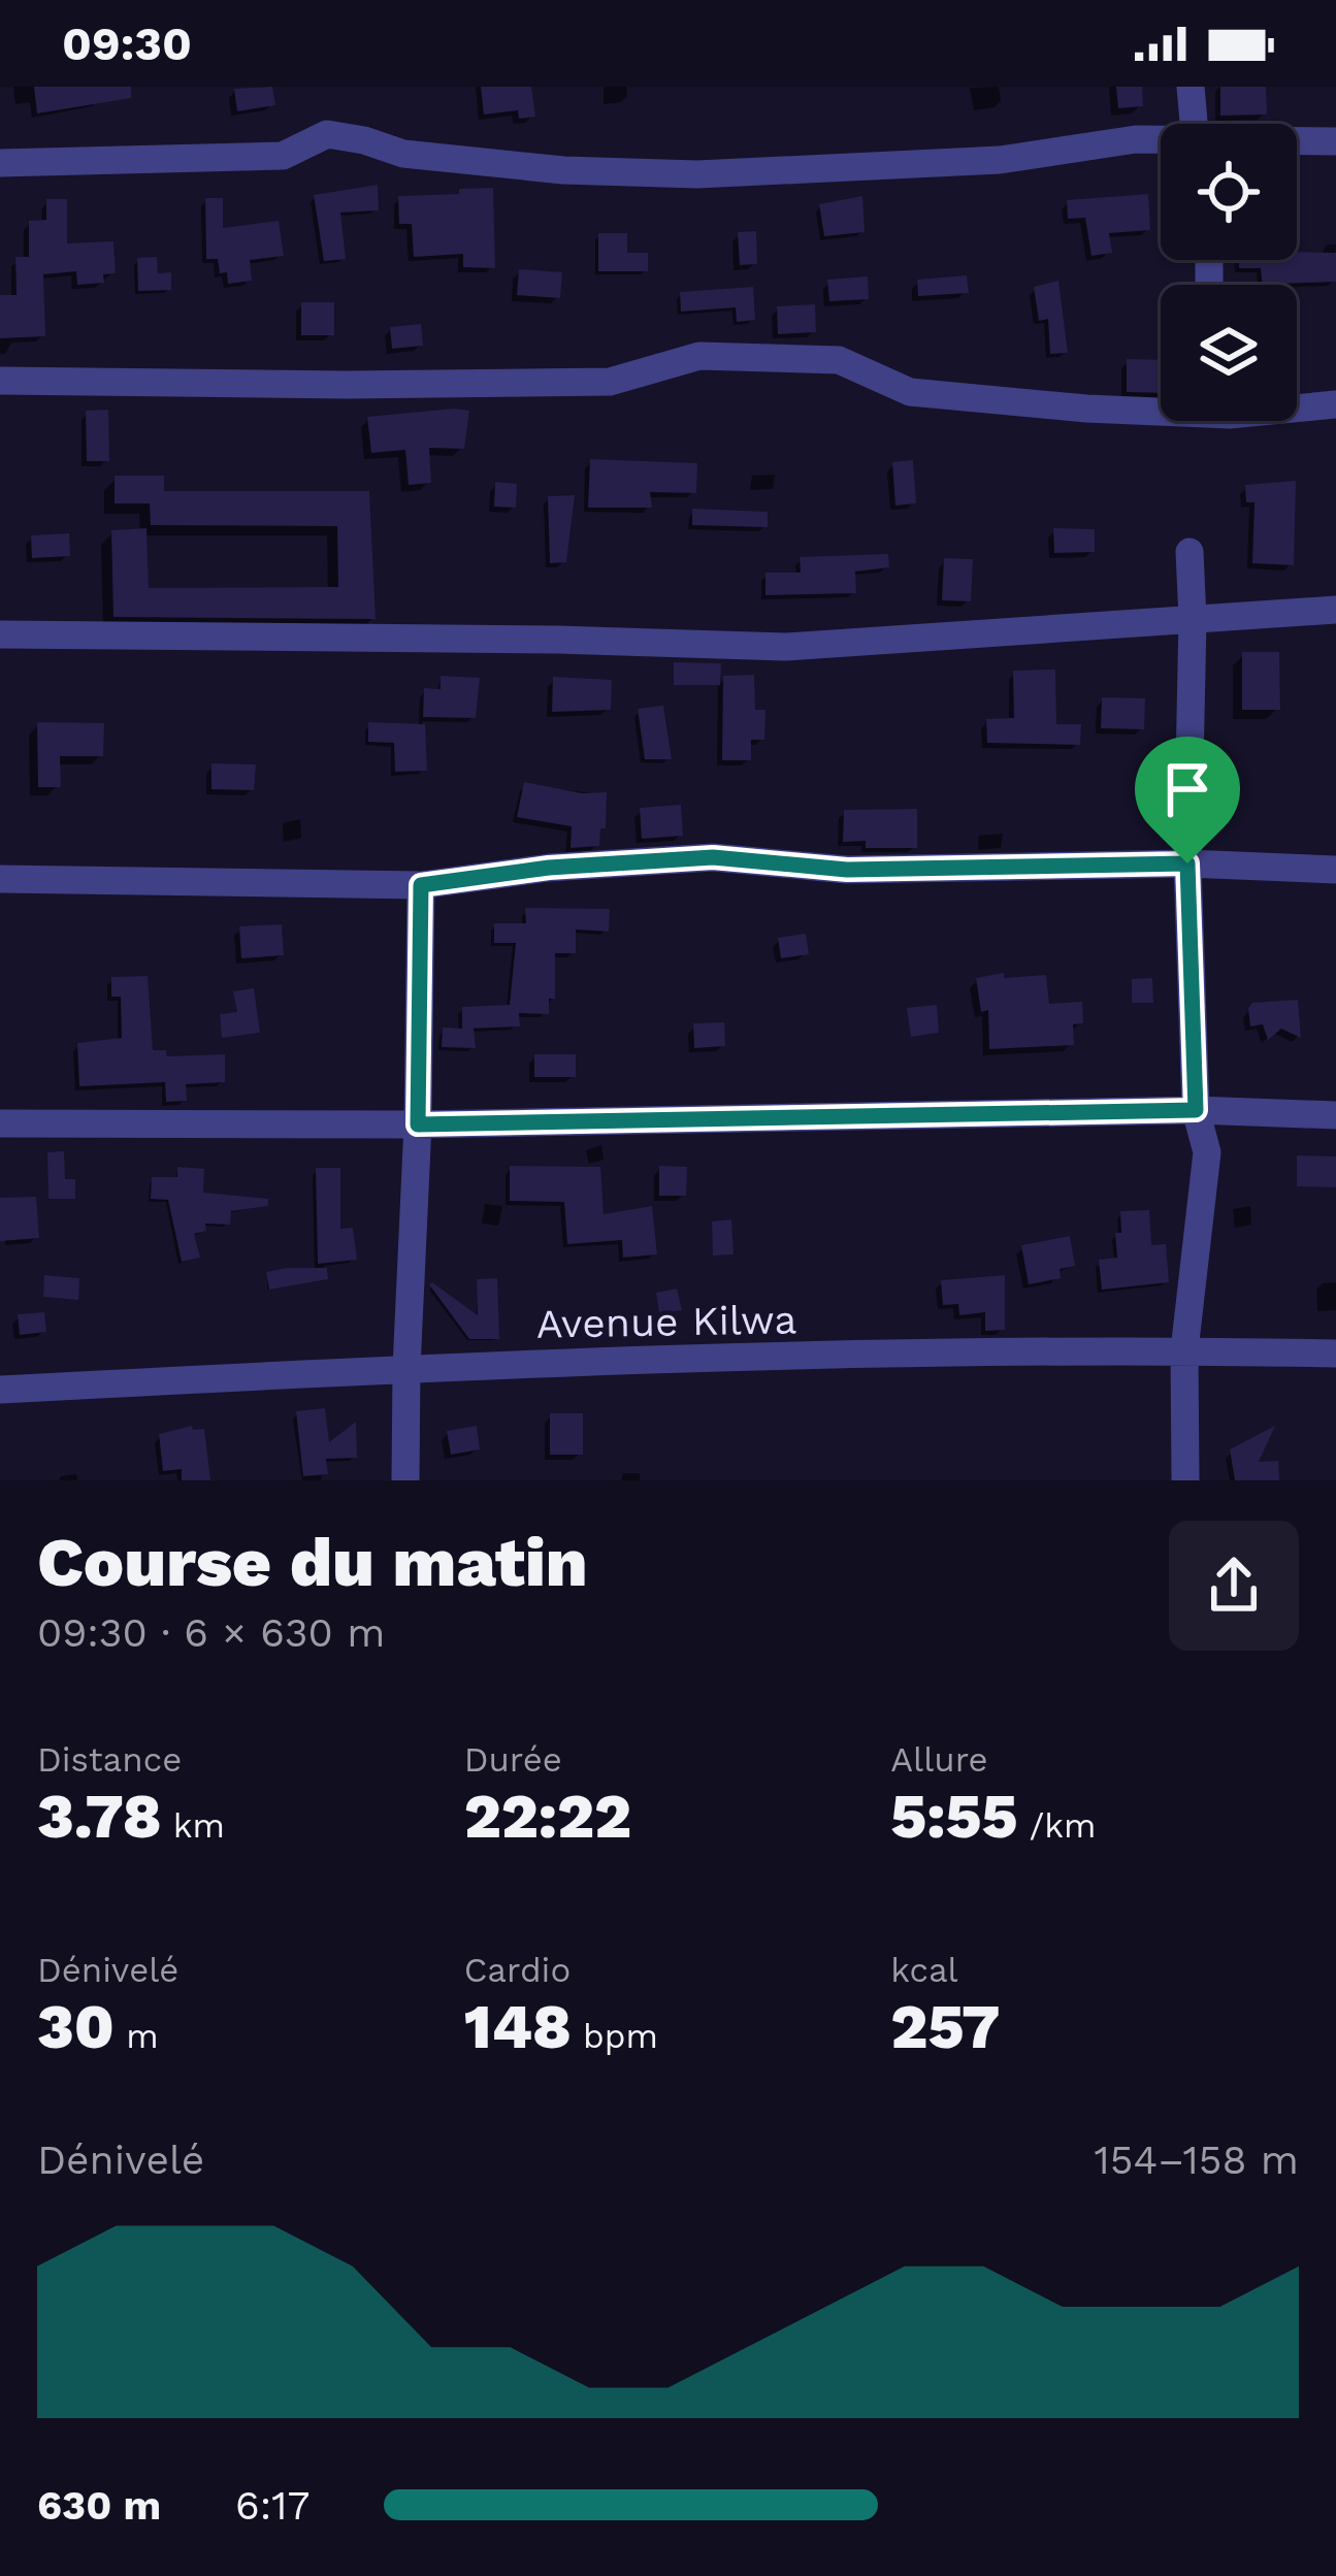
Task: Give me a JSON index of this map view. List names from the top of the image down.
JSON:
{
  "streets": {
    "street": ["Avenue Kilwa"]
  },
  "page": {
    "status": "09:30",
    "heading": ["Course du matin", "09:30 · 6 × 630 m"],
    "stats": [
      ["Distance", "3.78 km"],
      ["Durée", "22:22"],
      ["Allure", "5:55 /km"],
      ["Dénivelé", "30 m"],
      ["Cardio", "148 bpm"],
      ["kcal", "257"]
    ],
    "chart": ["Dénivelé", "154–158 m"],
    "list": [
      {
        "name": "630 m",
        "note": "6:17"
      }
    ]
  }
}
